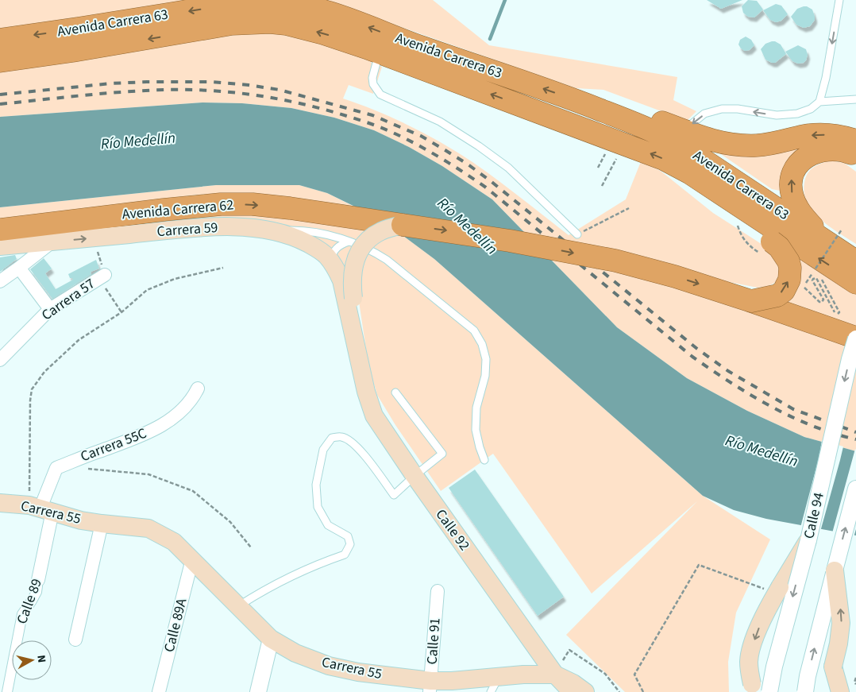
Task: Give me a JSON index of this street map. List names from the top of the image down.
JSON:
{
  "streets": {
    "highway": ["Avenida Carrera 63", "Avenida Carrera 62"],
    "main road": ["Carrera 59", "Carrera 55", "Calle 92"],
    "street": [
      "Carrera 57",
      "Carrera 55C",
      "Calle 94",
      "Calle 89",
      "Calle 89A",
      "Calle 91"
    ]
  },
  "crossings": [
    ["Avenida Carrera 62", "Calle 92"],
    ["Carrera 59", "Calle 92"],
    ["Carrera 55C", "Carrera 55"],
    ["Carrera 55C", "Calle 89"],
    ["Carrera 55", "Calle 92"],
    ["Carrera 55", "Calle 89"],
    ["Carrera 55", "Calle 89A"],
    ["Carrera 55", "Calle 91"]
  ],
  "one_way": ["Avenida Carrera 62", "Carrera 59"],
  "water": ["Río Medellín"],
  "north": "right"
}
